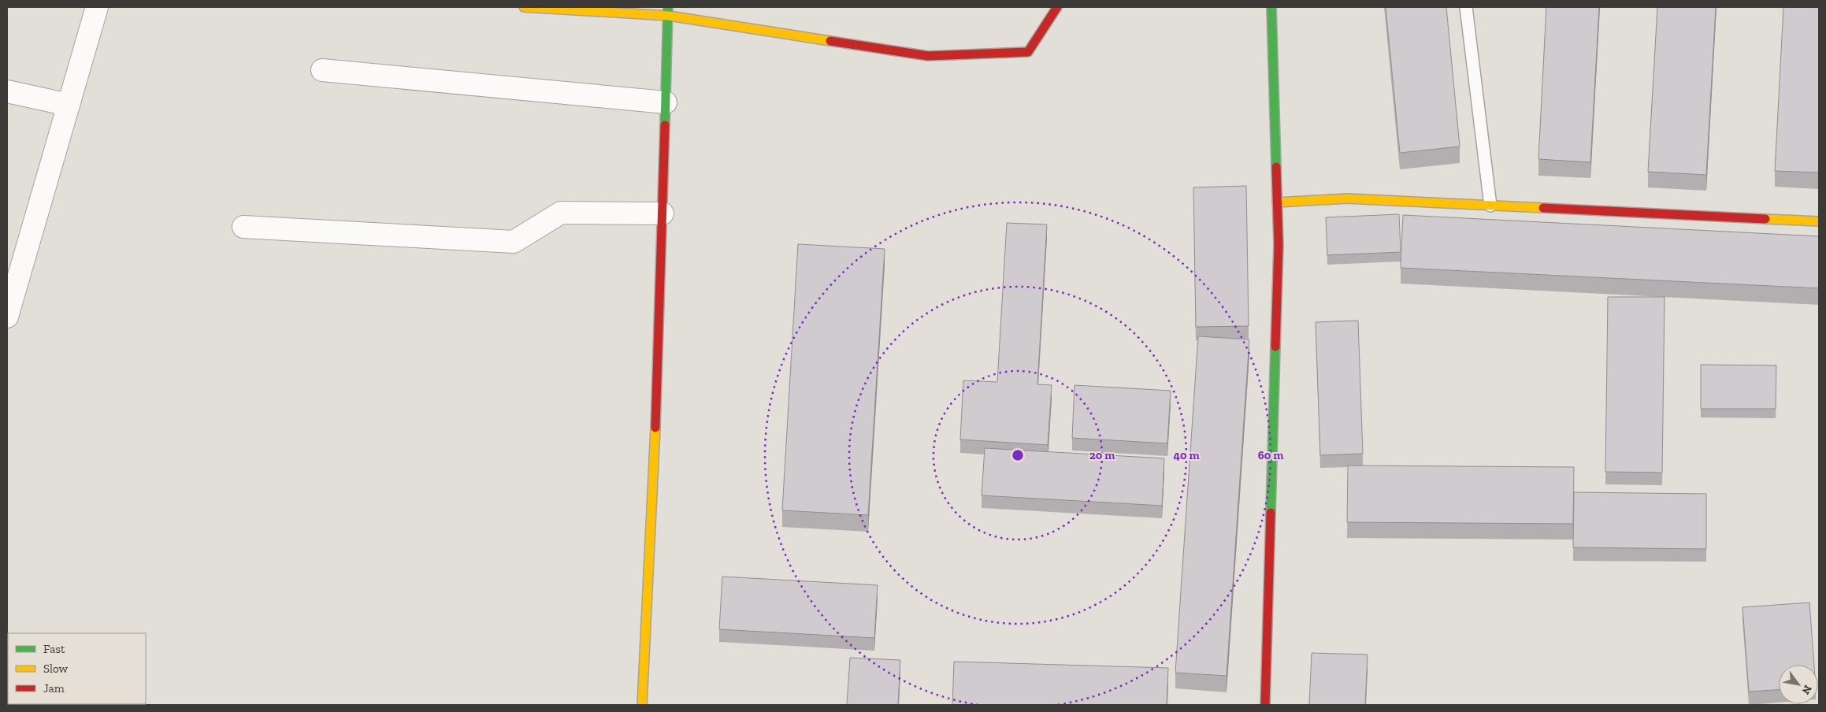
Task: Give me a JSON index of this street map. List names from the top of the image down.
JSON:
{
  "legend": ["Fast", "Slow", "Jam"],
  "north": "bottom right",
  "rings": ["20 m", "40 m", "60 m"]
}
